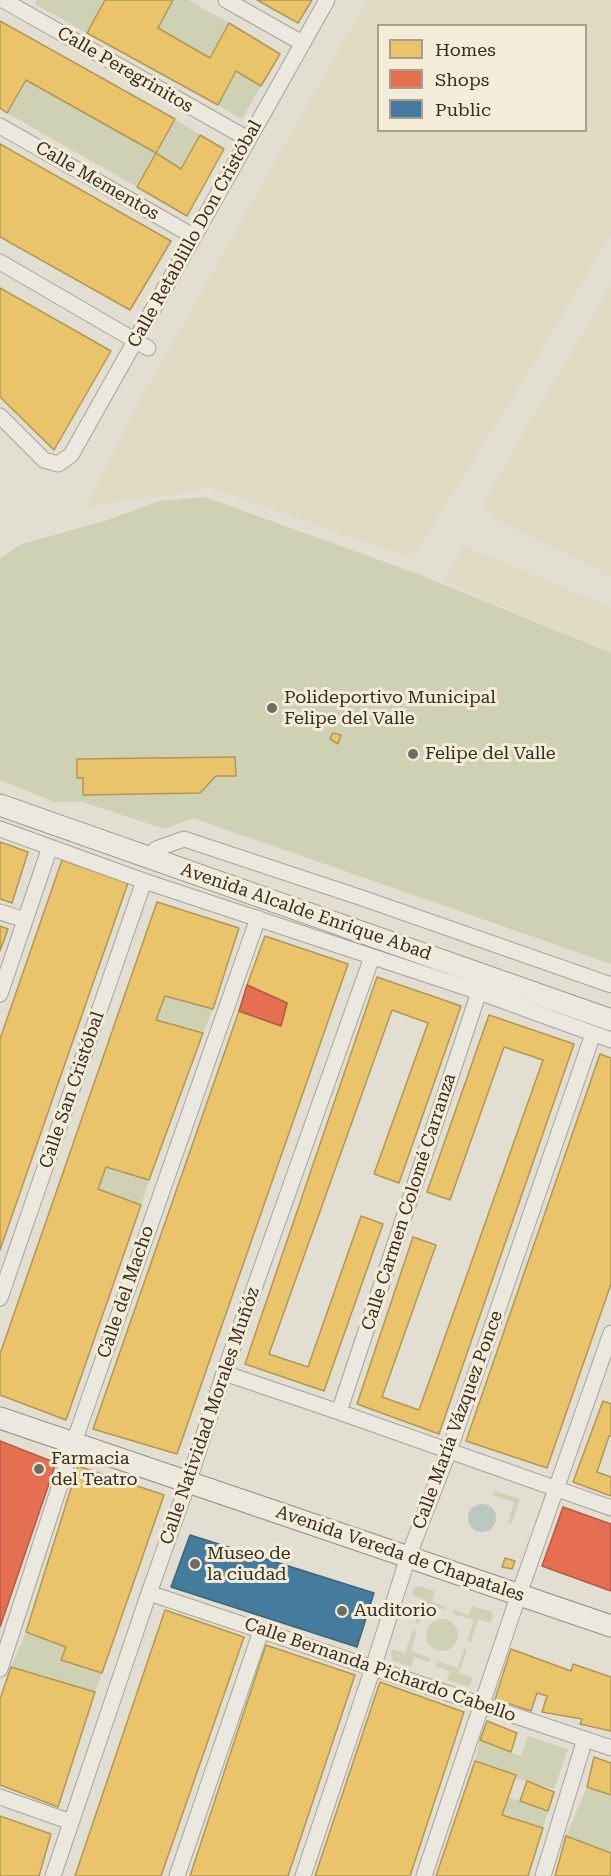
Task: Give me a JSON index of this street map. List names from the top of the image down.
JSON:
{
  "streets": {
    "main road": ["Avenida Alcalde Enrique Abad", "Avenida Vereda de Chapatales"],
    "street": [
      "Calle Peregrinitos",
      "Calle Mementos",
      "Calle Retablillo Don Cristóbal",
      "Calle San Cristóbal",
      "Calle Carmen Colomé Carranza",
      "Calle del Macho",
      "Calle Natividad Morales Muñóz",
      "Calle María Vázquez Ponce",
      "Calle Bernanda Pichardo Cabello"
    ]
  },
  "crossings": [
    ["Calle Peregrinitos", "Calle Retablillo Don Cristóbal"],
    ["Calle Mementos", "Calle Retablillo Don Cristóbal"],
    ["Calle del Macho", "Avenida Vereda de Chapatales"],
    ["Calle Natividad Morales Muñóz", "Avenida Vereda de Chapatales"],
    ["Calle Natividad Morales Muñóz", "Calle Bernanda Pichardo Cabello"],
    ["Calle María Vázquez Ponce", "Avenida Vereda de Chapatales"],
    ["Calle María Vázquez Ponce", "Calle Bernanda Pichardo Cabello"]
  ],
  "places": [
    "Polideportivo Municipal Felipe del Valle",
    "Felipe del Valle",
    "Farmacia del Teatro",
    "Museo de la ciudad",
    "Auditorio"
  ],
  "legend": ["Homes", "Shops", "Public"]
}
